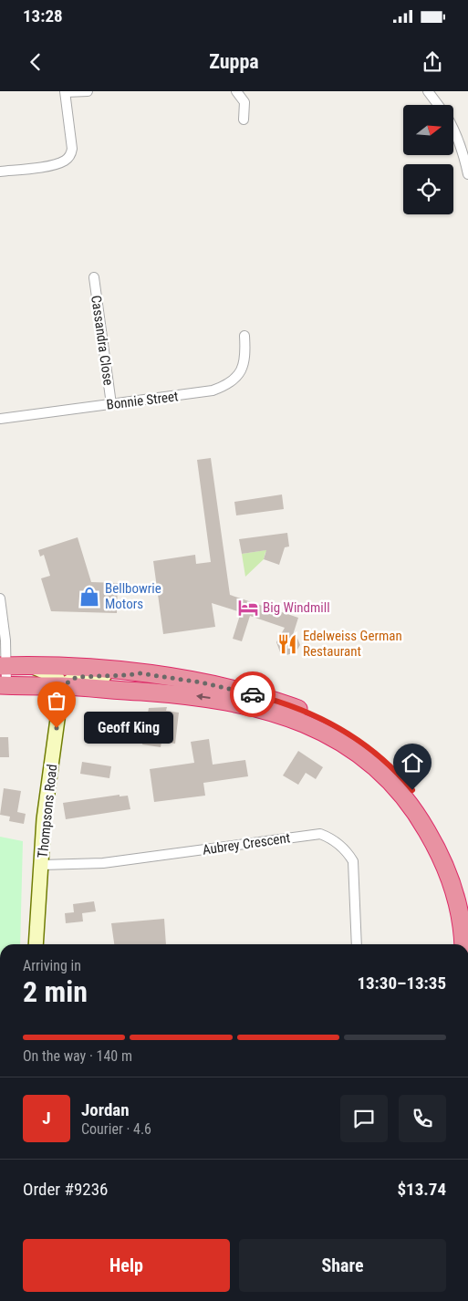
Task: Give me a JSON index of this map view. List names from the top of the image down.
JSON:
{
  "streets": {
    "street": [
      "Cassandra Close",
      "Bonnie Street",
      "Thompsons Road",
      "Aubrey Crescent"
    ]
  },
  "crossings": [
    ["Cassandra Close", "Bonnie Street"],
    ["Thompsons Road", "Aubrey Crescent"]
  ],
  "places": {
    "shop": ["Bellbowrie Motors"],
    "hotel": ["Big Windmill"],
    "restaurant": ["Edelweiss German Restaurant"],
    "other": ["Geoff King"]
  },
  "north": "right",
  "page": {
    "status": "13:28",
    "header": "Zuppa",
    "bubble": "Geoff King",
    "heading": ["2 min", "Arriving in", "13:30–13:35"],
    "panel": [
      "Jordan",
      "Courier · 4.6",
      "Order #9236",
      "$13.74"
    ],
    "bar": "On the way · 140 m",
    "round": "J",
    "buttons": ["Help", "Share"]
  }
}
